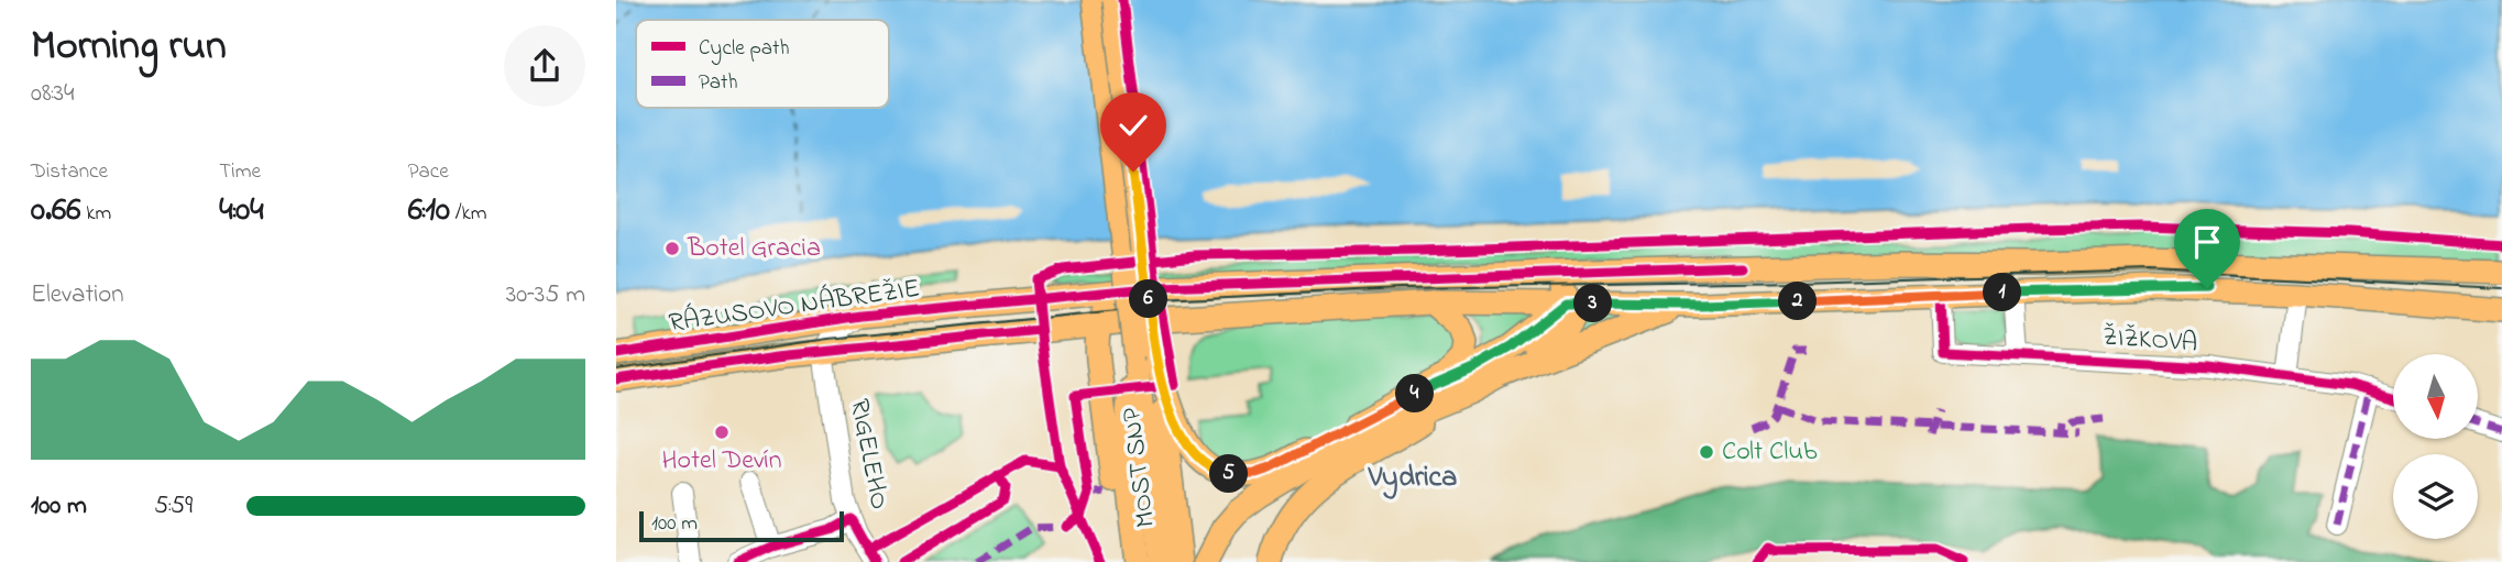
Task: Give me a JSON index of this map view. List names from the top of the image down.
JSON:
{
  "streets": {
    "main road": ["RÁZUSOVO NÁBREŽIE", "MOST SNP"],
    "street": ["ŽIŽKOVA", "RIGELEHO"]
  },
  "crossings": [
    ["RÁZUSOVO NÁBREŽIE", "RIGELEHO"]
  ],
  "districts": ["Vydrica"],
  "places": ["Botel Gracia", "Hotel Devín", "Colt Club"],
  "legend": ["Cycle path", "Path"],
  "scale_bar": "100 m",
  "north": "bottom",
  "page": {
    "heading": ["Morning run", "08:34"],
    "stats": [
      ["Distance", "0.66 km"],
      ["Time", "4:04"],
      ["Pace", "6:10 /km"]
    ],
    "chart": ["Elevation", "30–35 m"],
    "pins": [
      "1",
      "6",
      "2",
      "3",
      "4",
      "5"
    ],
    "list": [
      {
        "name": "100 m",
        "note": "5:59"
      }
    ],
    "scale": "100 m"
  }
}
